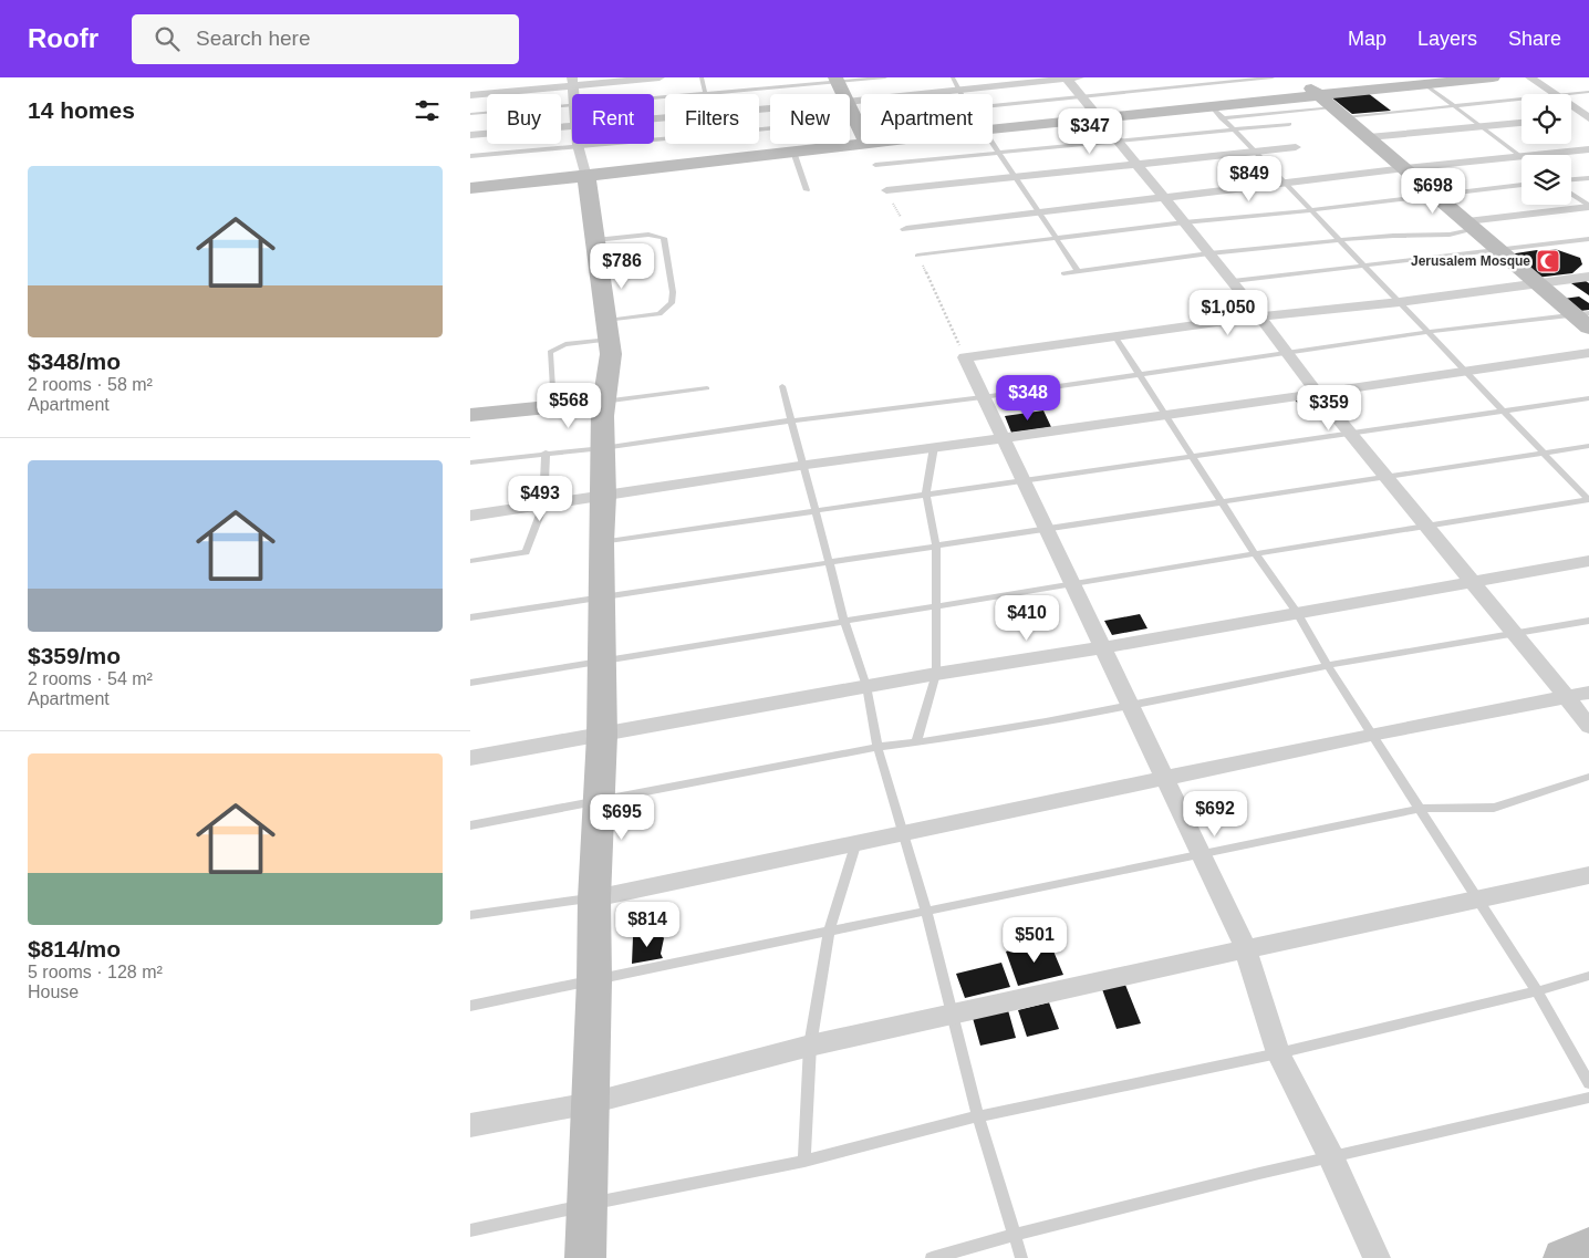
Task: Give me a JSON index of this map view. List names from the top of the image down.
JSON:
{
  "places": {
    "mosque": ["Jerusalem Mosque"]
  },
  "page": {
    "header": "Roofr",
    "search": "Search here",
    "nav": ["Map", "Layers", "Share"],
    "heading": "14 homes",
    "chip": [
      "Buy",
      "Rent",
      "Filters",
      "New",
      "Apartment"
    ],
    "price": [
      "$347",
      "$849",
      "$698",
      "$786",
      "$1,050",
      "$348",
      "$568",
      "$359",
      "$493",
      "$410",
      "$692",
      "$695",
      "$814",
      "$501"
    ],
    "list": [
      {
        "name": "$348/mo",
        "note": "2 rooms · 58 m² · Apartment"
      },
      {
        "name": "$359/mo",
        "note": "2 rooms · 54 m² · Apartment"
      },
      {
        "name": "$814/mo",
        "note": "5 rooms · 128 m² · House"
      }
    ]
  }
}
